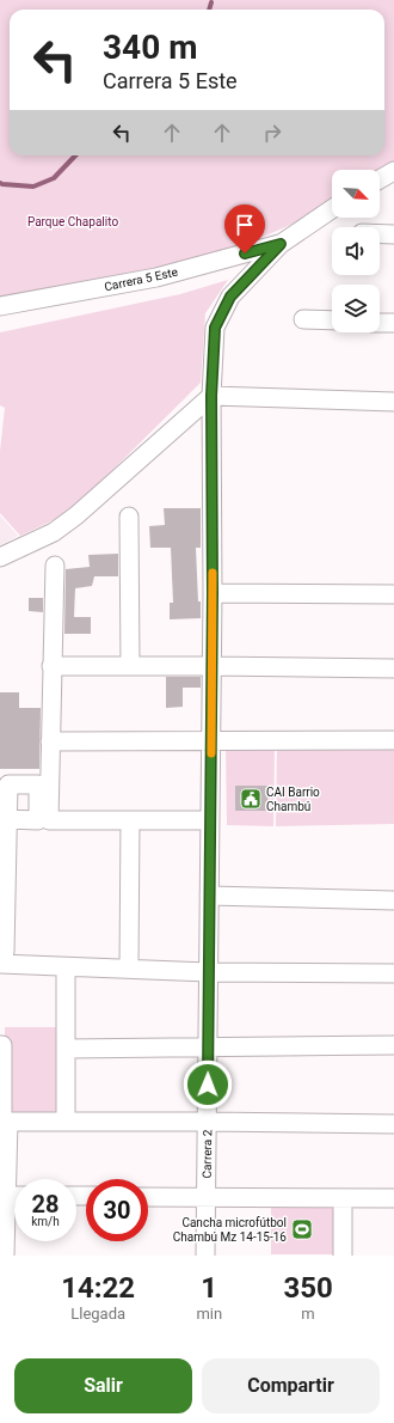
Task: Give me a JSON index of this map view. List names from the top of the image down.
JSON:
{
  "streets": {
    "street": ["Carrera 5 Este", "Carrera 2"]
  },
  "crossings": [
    ["Carrera 5 Este", "Carrera 2"]
  ],
  "parks": ["Parque Chapalito"],
  "places": {
    "public building": ["CAI Barrio Chambú"],
    "sports": ["Cancha microfútbol Chambú Mz 14-15-16"]
  },
  "north": "bottom right",
  "page": {
    "turn": ["340 m", "Carrera 5 Este"],
    "speed": "28 km/h",
    "limit": "30",
    "eta": [
      "14:22",
      "Llegada",
      "1",
      "min",
      "350",
      "m"
    ],
    "buttons": ["Salir", "Compartir"]
  }
}
